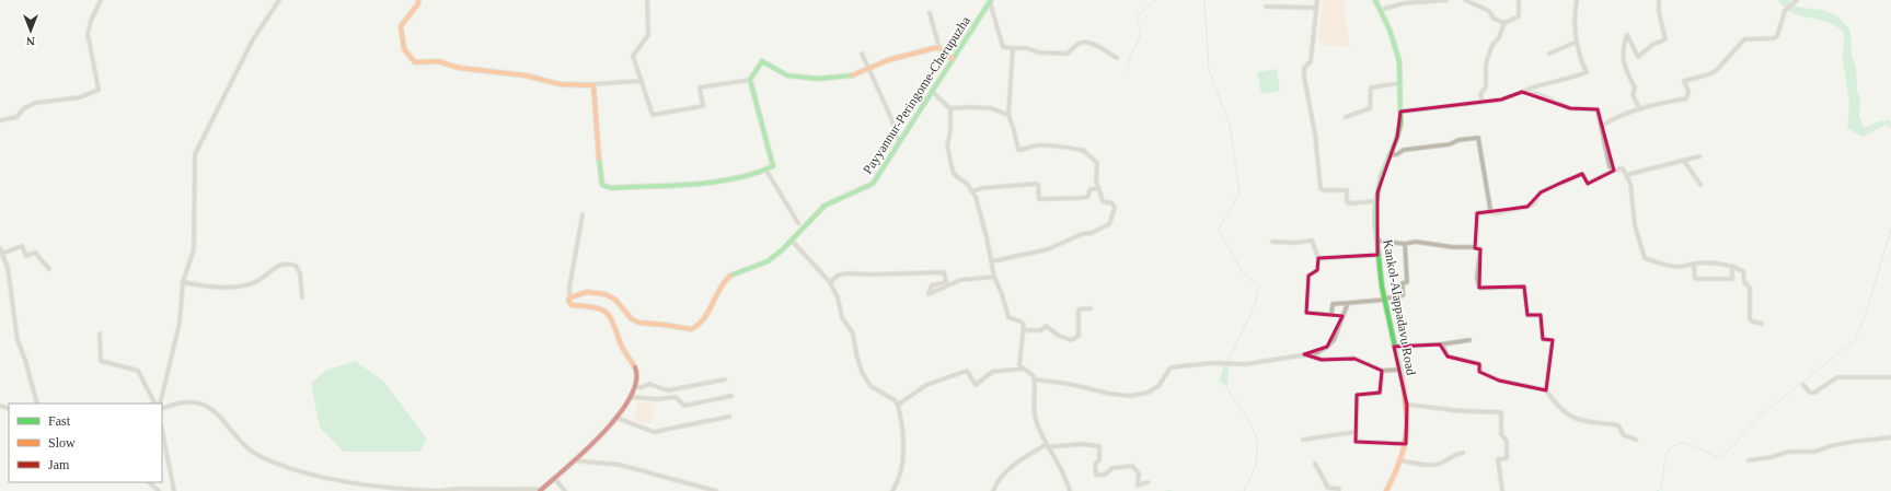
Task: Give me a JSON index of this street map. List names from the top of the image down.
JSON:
{
  "streets": {
    "main road": ["Payyannur-Peringome-Cherupuzha", "Kankol-Alappadavu Road"]
  },
  "legend": ["Fast", "Slow", "Jam"],
  "north": "bottom"
}
